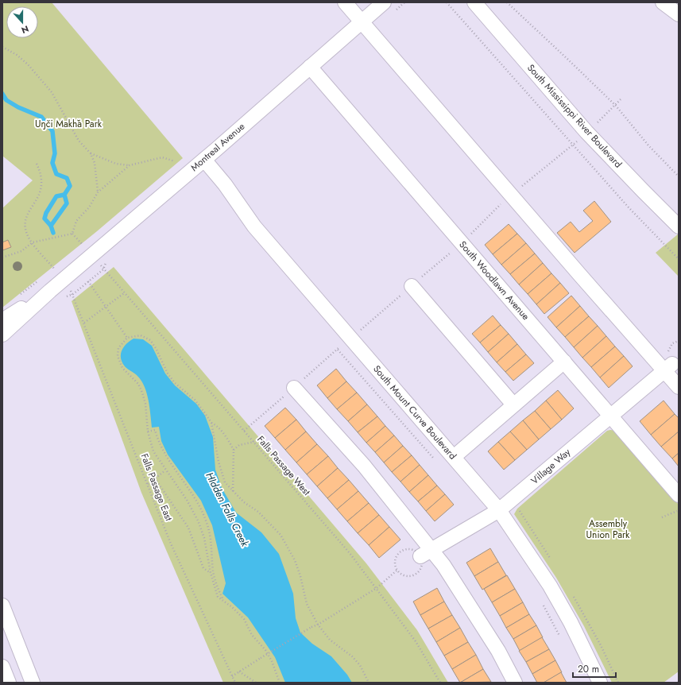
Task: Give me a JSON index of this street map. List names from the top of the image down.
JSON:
{
  "streets": {
    "street": [
      "South Mississippi River Boulevard",
      "Montreal Avenue",
      "South Woodlawn Avenue",
      "South Mount Curve Boulevard",
      "Village Way"
    ],
    "path": ["Falls Passage West", "Falls Passage East"]
  },
  "crossings": [
    ["Montreal Avenue", "South Woodlawn Avenue"],
    ["Montreal Avenue", "South Mount Curve Boulevard"],
    ["South Woodlawn Avenue", "Village Way"],
    ["South Mount Curve Boulevard", "Village Way"],
    ["Falls Passage West", "Falls Passage East"]
  ],
  "water": ["HIdden Falls Creek"],
  "parks": ["Uŋči Makȟa Park", "Assembly Union Park"],
  "scale_bar": "20 m",
  "north": "bottom"
}
